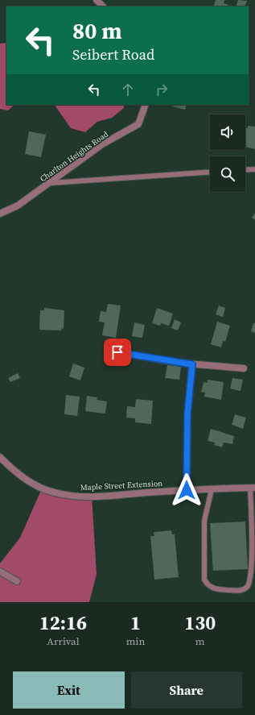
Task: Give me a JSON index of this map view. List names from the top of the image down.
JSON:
{
  "streets": {
    "street": ["Charlton Heights Road", "Maple Street Extension"]
  },
  "page": {
    "turn": ["80 m", "Seibert Road"],
    "eta": [
      "12:16",
      "Arrival",
      "1",
      "min",
      "130",
      "m"
    ],
    "buttons": ["Exit", "Share"]
  }
}
